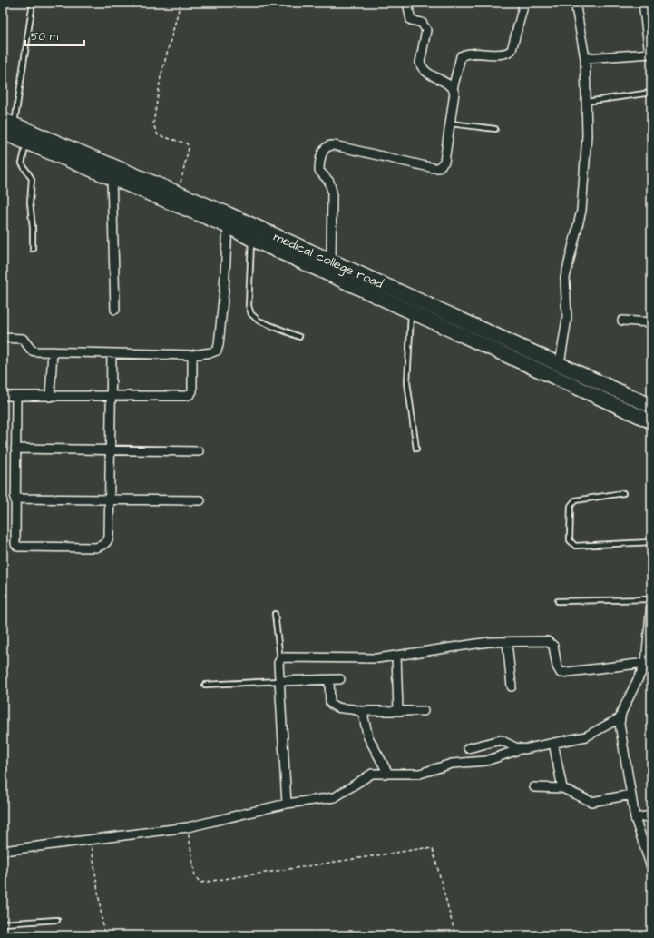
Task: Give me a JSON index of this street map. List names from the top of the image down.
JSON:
{
  "streets": {
    "highway": ["medical college road"]
  },
  "scale_bar": "50 m"
}
